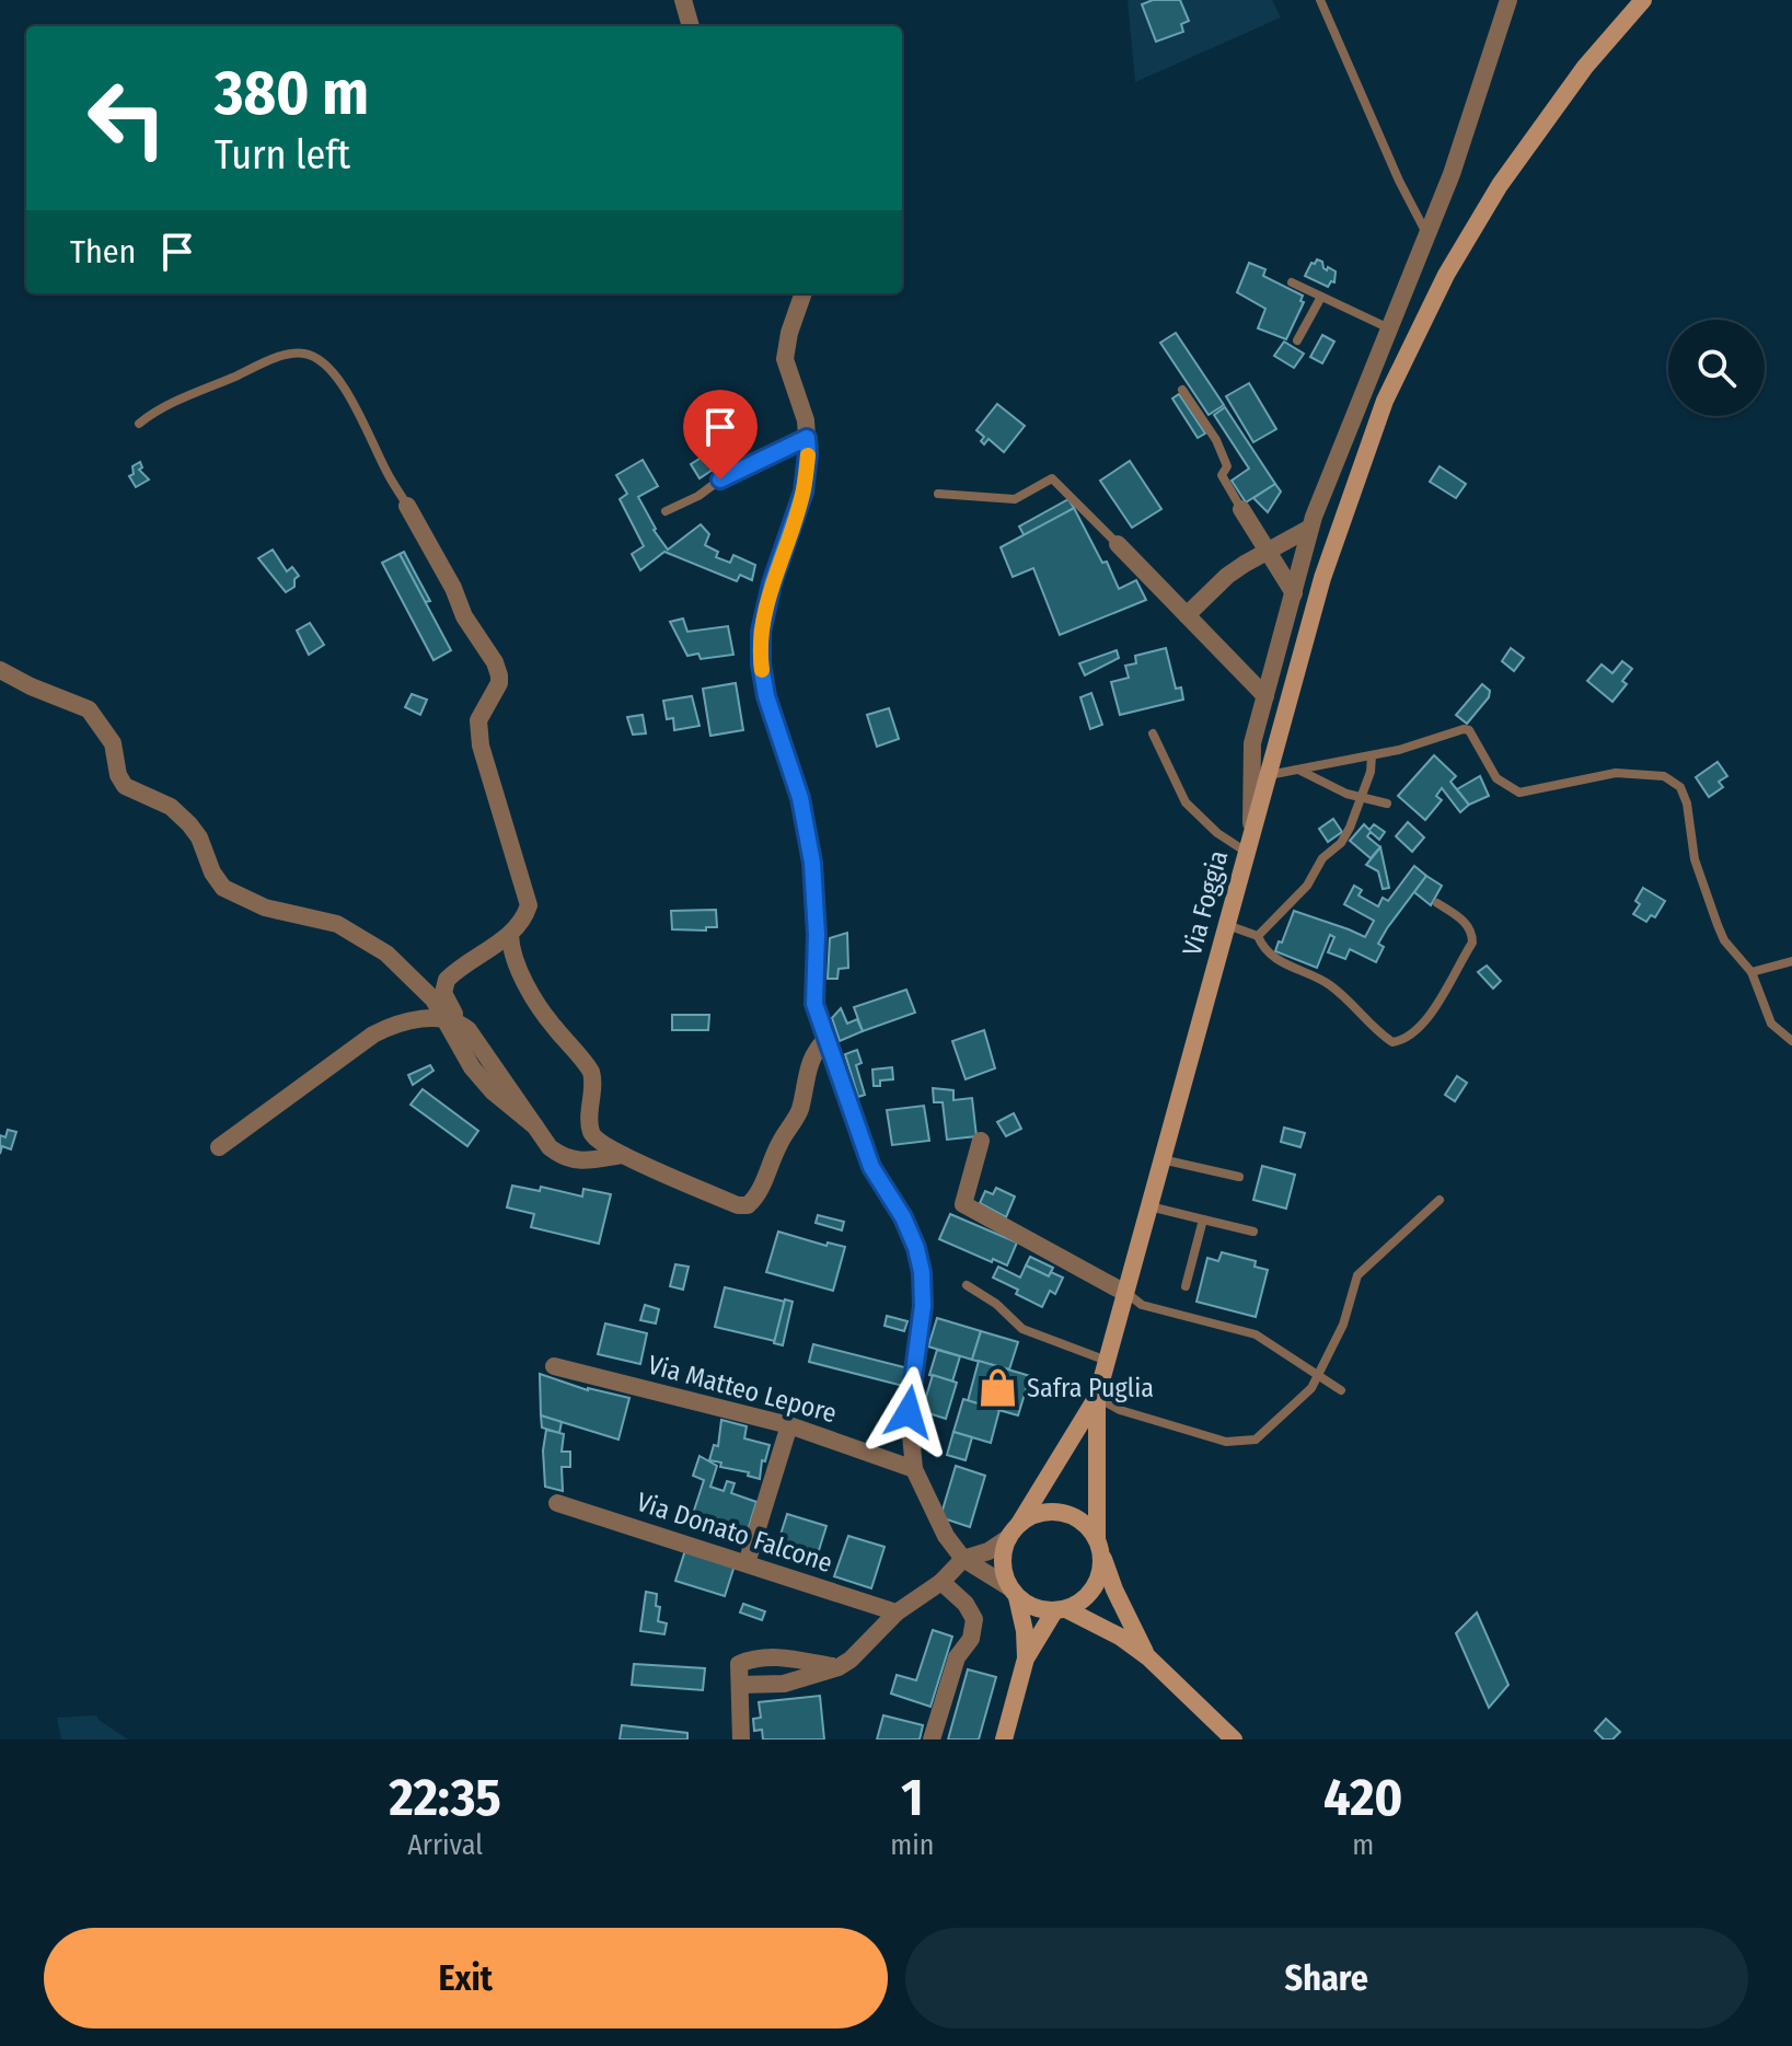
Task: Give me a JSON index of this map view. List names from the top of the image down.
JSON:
{
  "streets": {
    "main road": ["Via Foggia"],
    "street": ["Via Matteo Lepore", "Via Donato Falcone"]
  },
  "places": {
    "shop": ["Safra Puglia"]
  },
  "page": {
    "turn": ["380 m", "Turn left"],
    "then": "Then",
    "eta": [
      "22:35",
      "Arrival",
      "1",
      "min",
      "420",
      "m"
    ],
    "buttons": ["Exit", "Share"]
  }
}
